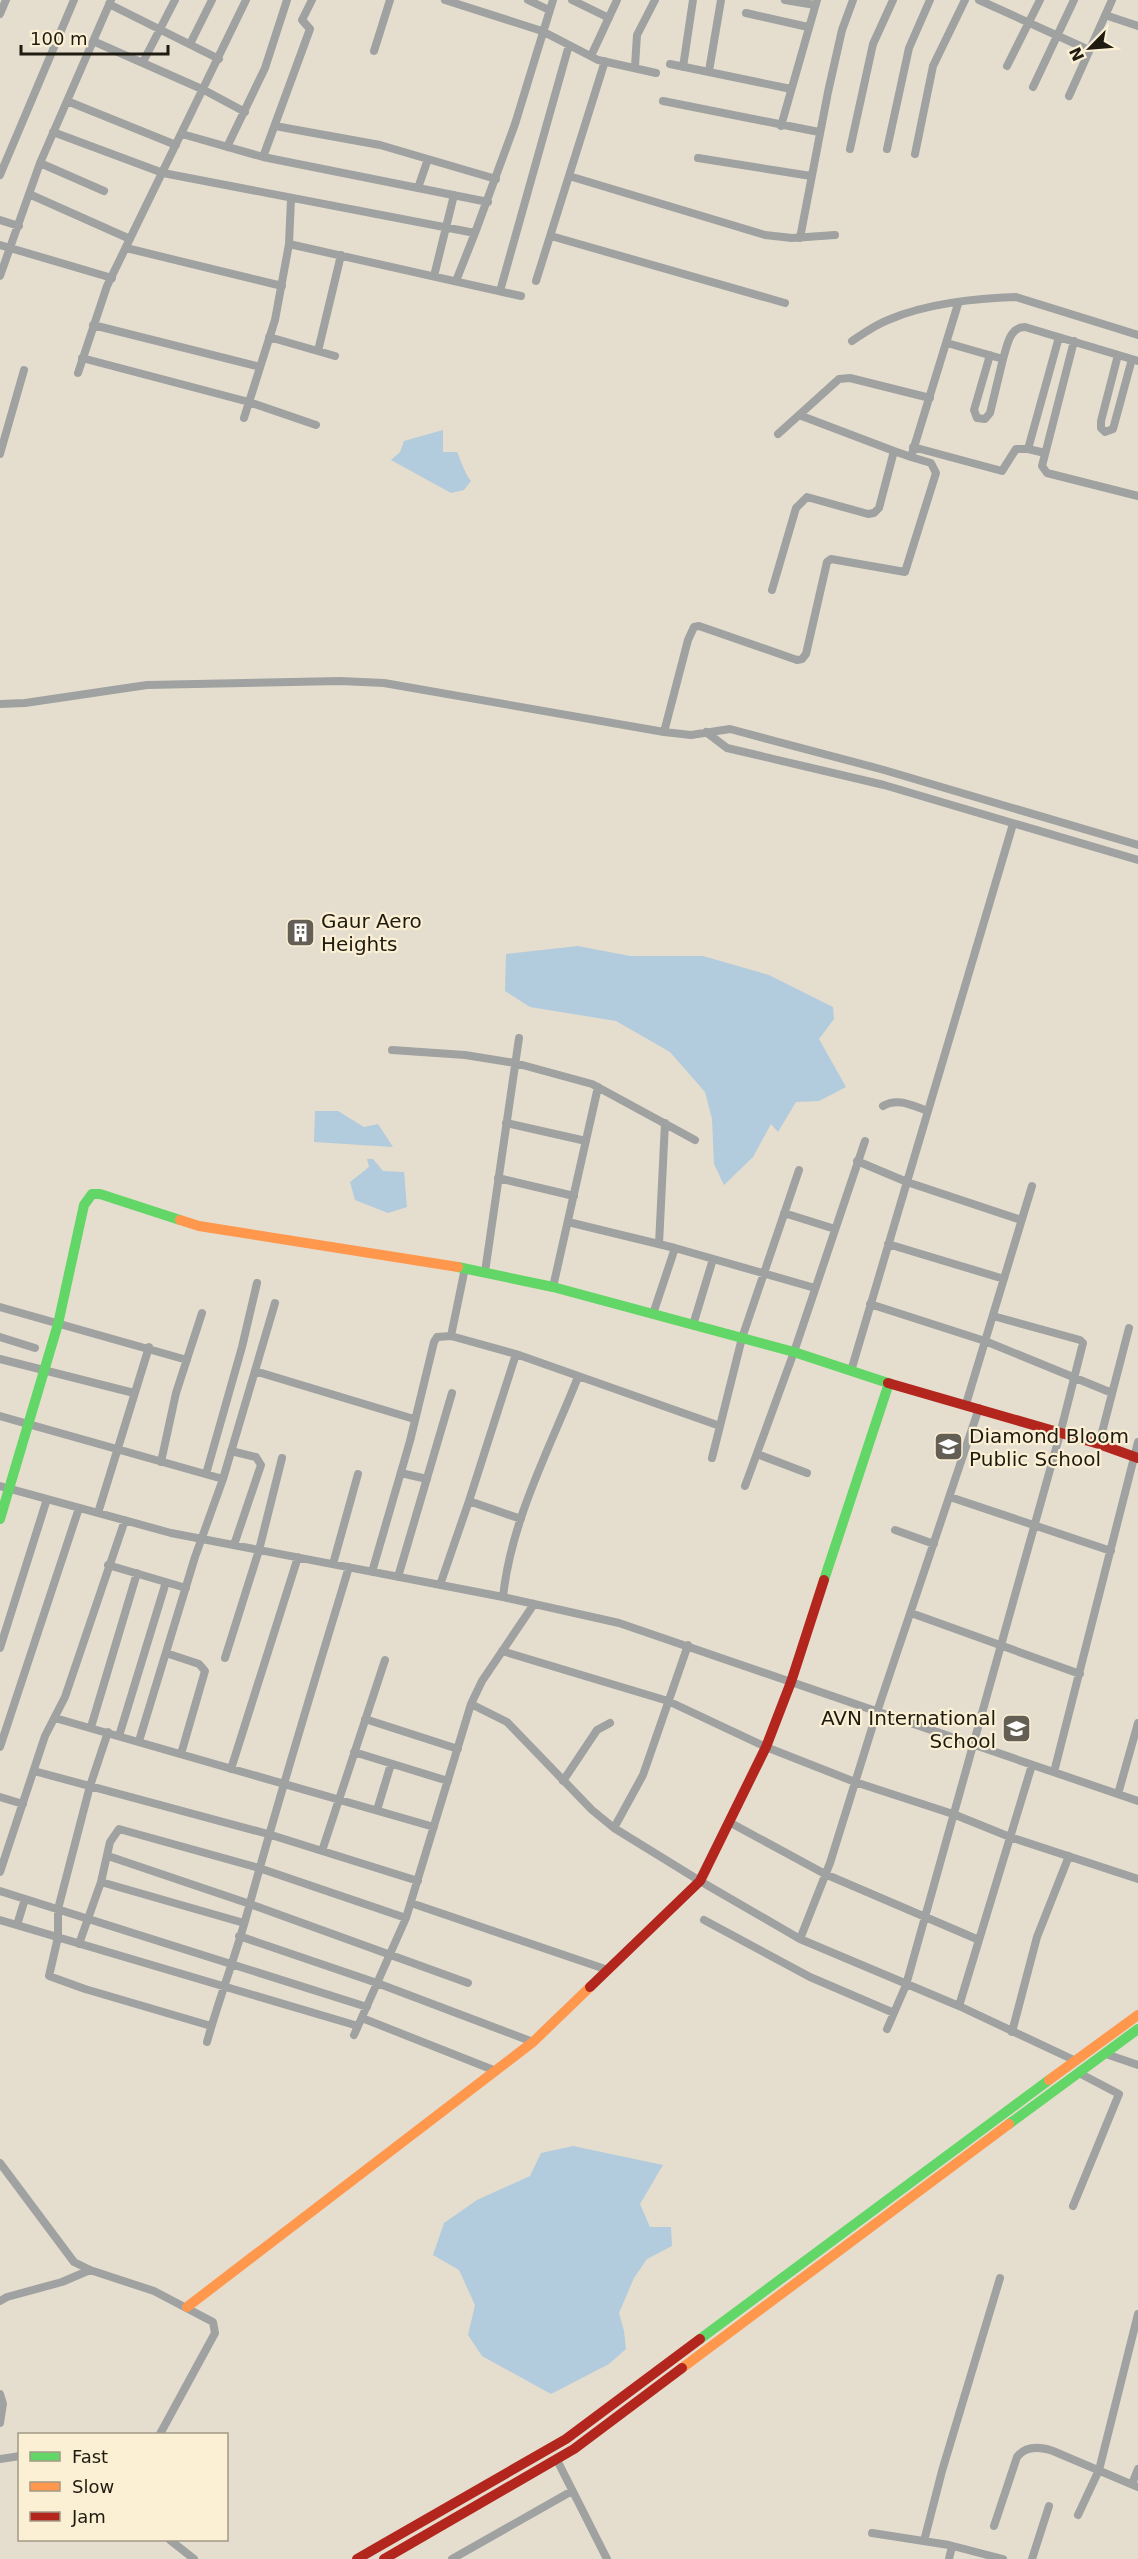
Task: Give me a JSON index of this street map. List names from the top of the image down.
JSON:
{
  "places": {
    "building": ["Gaur Aero Heights"],
    "school or university": ["Diamond Bloom Public School", "AVN International School"]
  },
  "legend": ["Fast", "Slow", "Jam"],
  "scale_bar": "100 m",
  "north": "bottom left"
}
